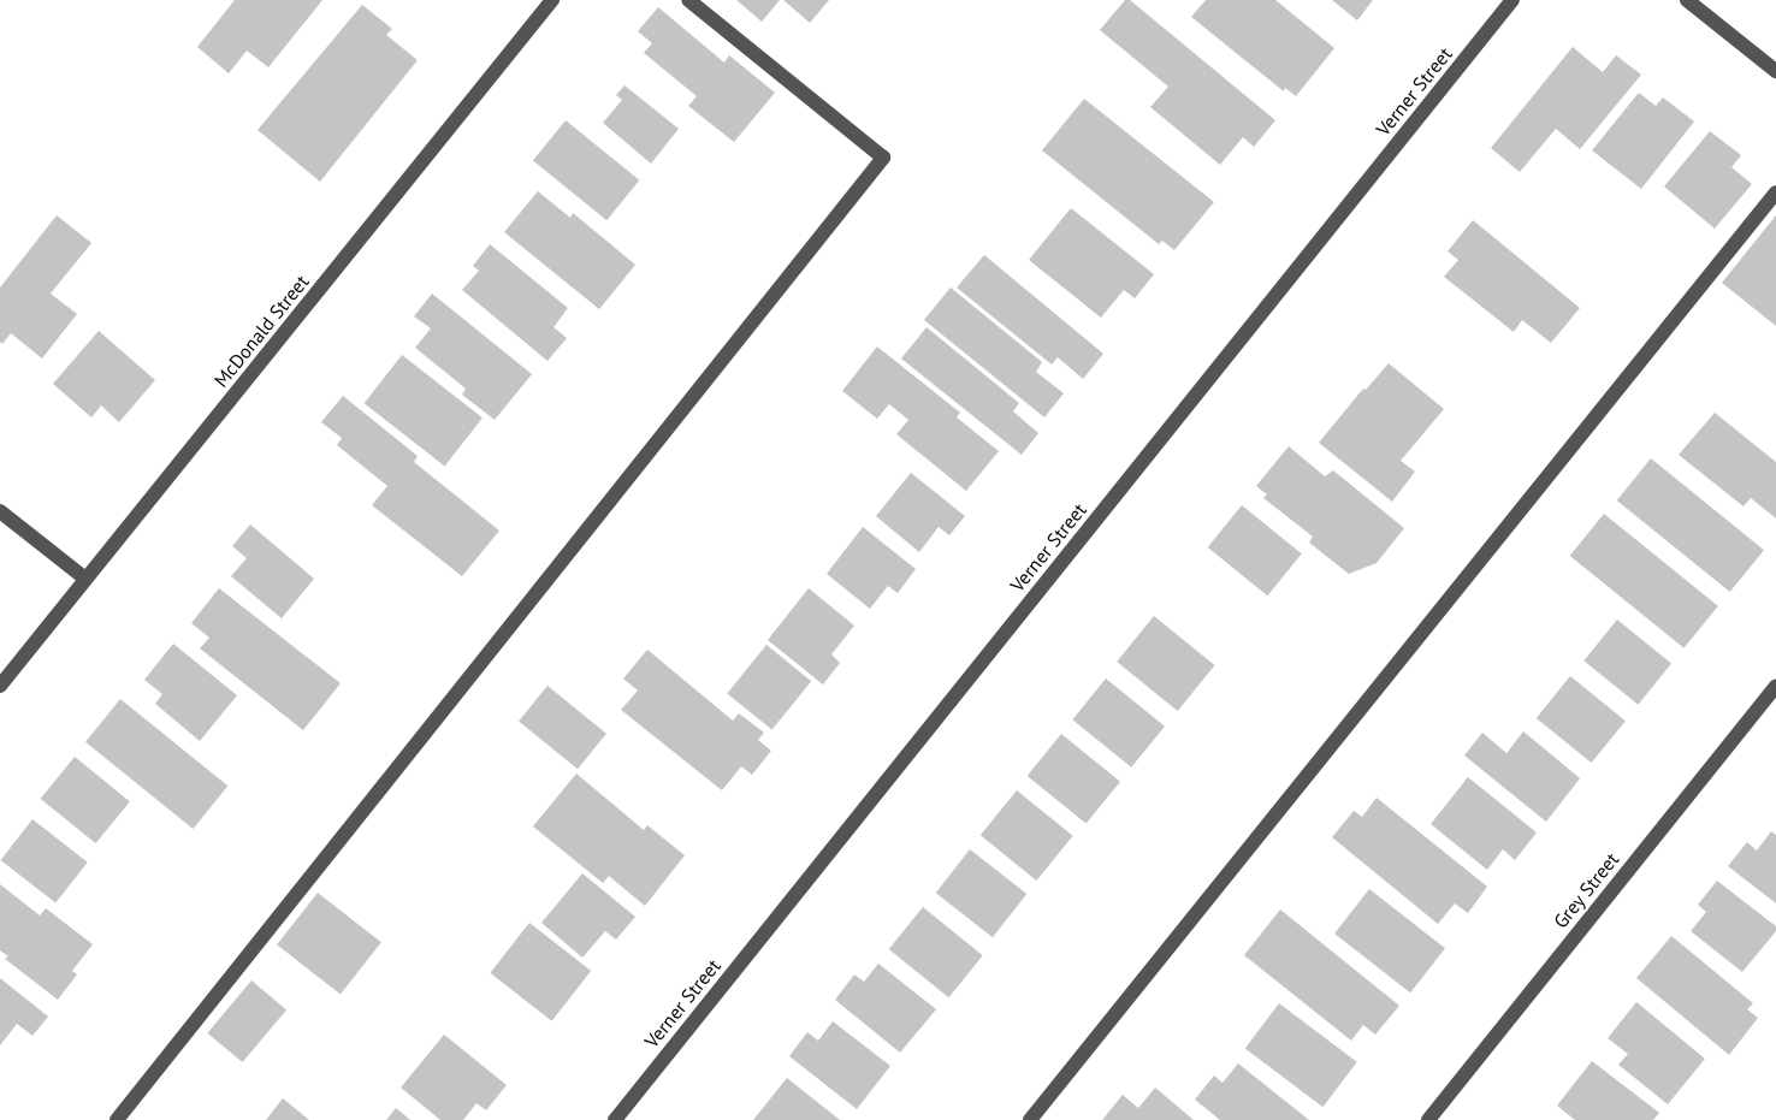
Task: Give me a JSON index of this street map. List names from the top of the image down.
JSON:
{
  "streets": {
    "street": ["Verner Street", "McDonald Street", "Grey Street"]
  }
}
